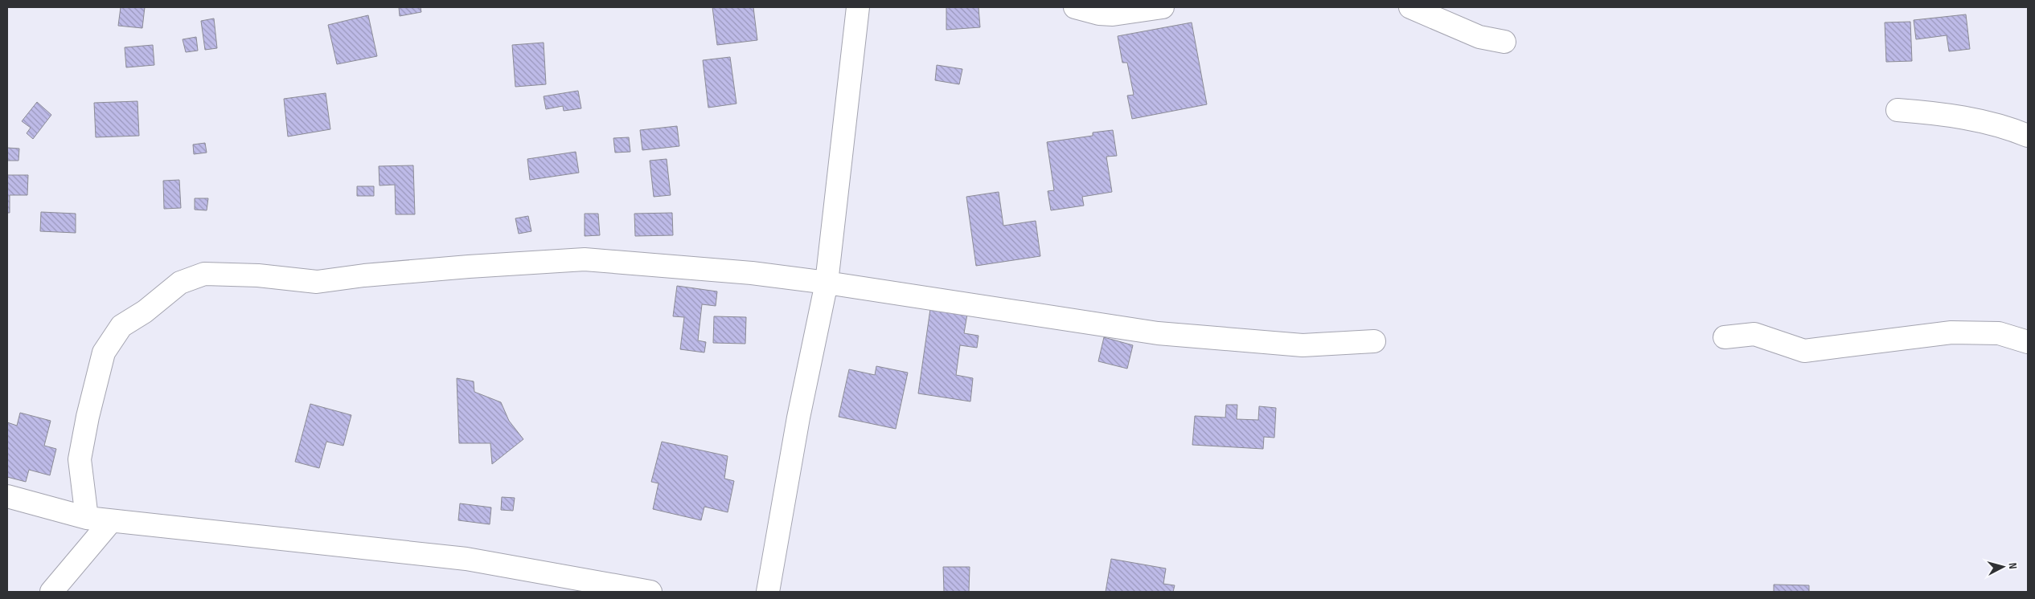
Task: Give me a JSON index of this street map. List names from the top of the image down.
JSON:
{
  "north": "right"
}
